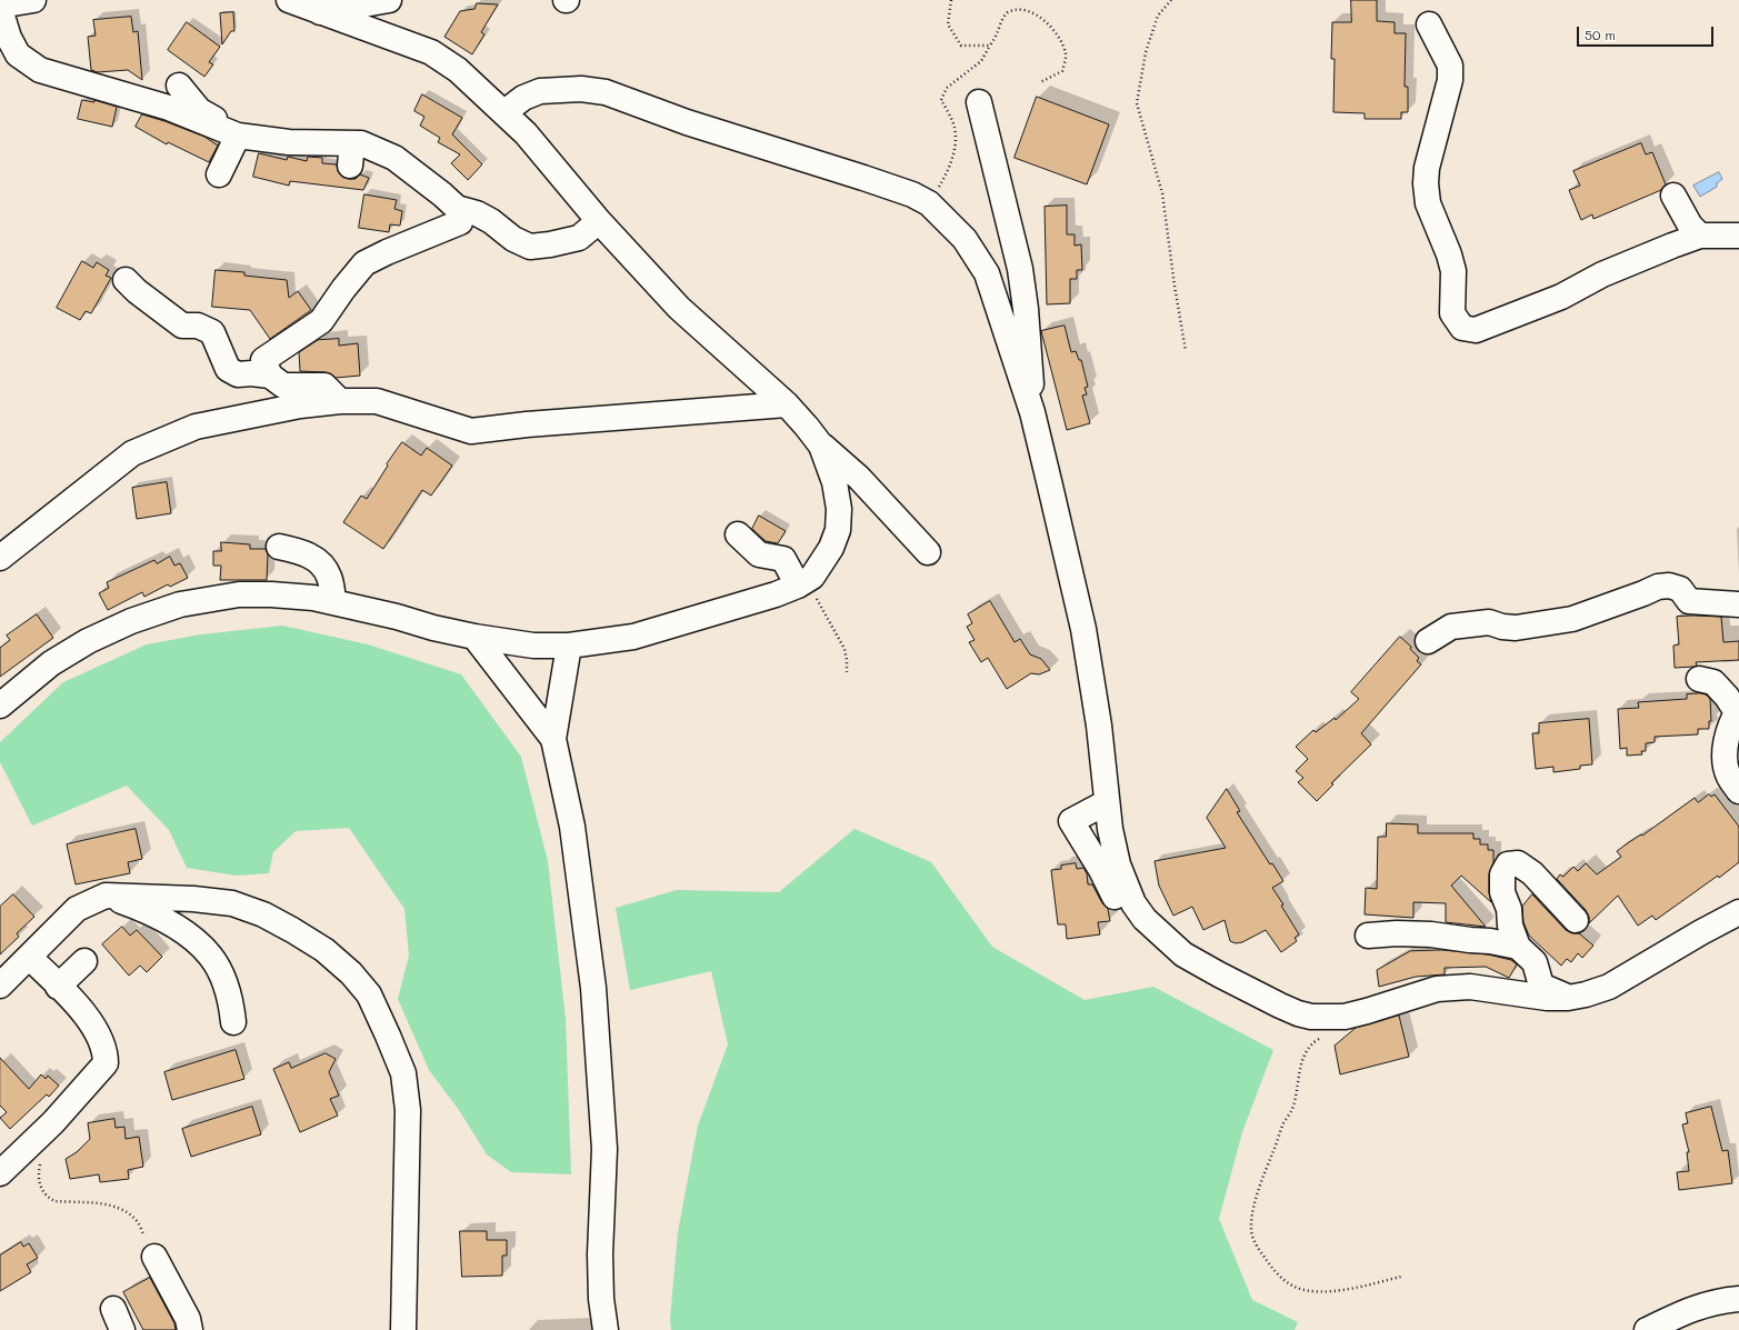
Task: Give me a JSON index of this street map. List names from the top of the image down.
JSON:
{
  "scale_bar": "50 m"
}
